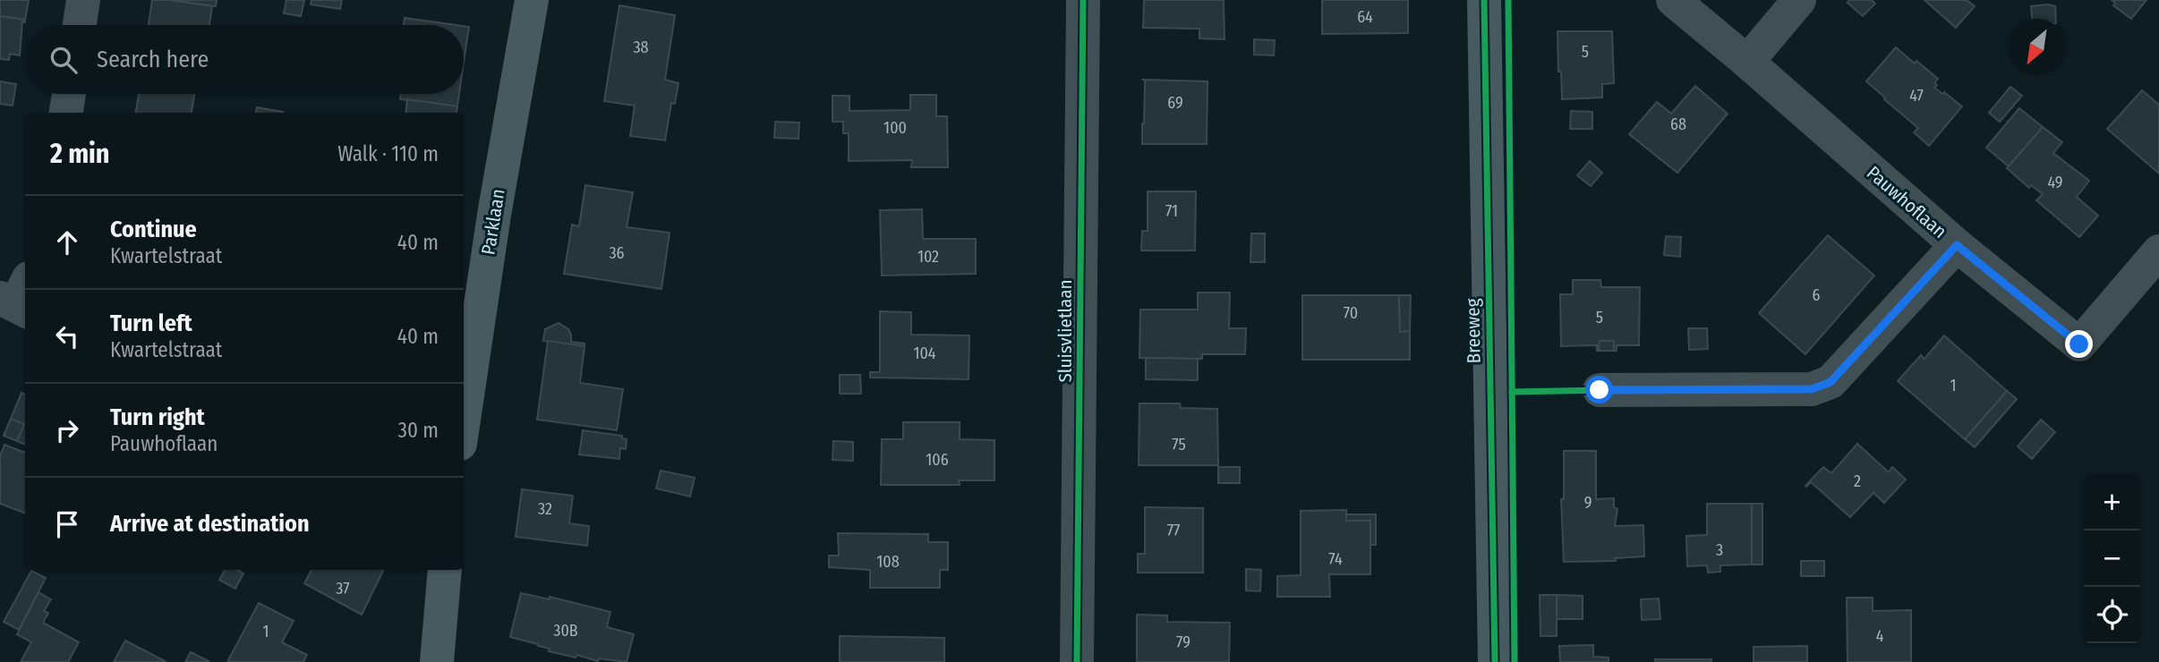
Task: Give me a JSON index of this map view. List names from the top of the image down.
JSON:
{
  "streets": {
    "street": [
      "Pauwhoflaan",
      "Parklaan",
      "Sluisvlietlaan",
      "Breeweg"
    ]
  },
  "house_numbers": [
    "64",
    "38",
    "5",
    "47",
    "69",
    "68",
    "100",
    "49",
    "71",
    "36",
    "102",
    "6",
    "70",
    "5",
    "104",
    "1",
    "75",
    "106",
    "2",
    "9",
    "32",
    "77",
    "3",
    "74",
    "108",
    "37",
    "30B",
    "1",
    "4",
    "79"
  ],
  "north": "bottom left",
  "page": {
    "search": "Search here",
    "heading": ["2 min", "Walk · 110 m"],
    "list": [
      ["Continue", "Kwartelstraat", "40 m"],
      ["Turn left", "Kwartelstraat", "40 m"],
      ["Turn right", "Pauwhoflaan", "30 m"],
      "Arrive at destination"
    ],
    "map_buttons": ["+", "−"]
  }
}
